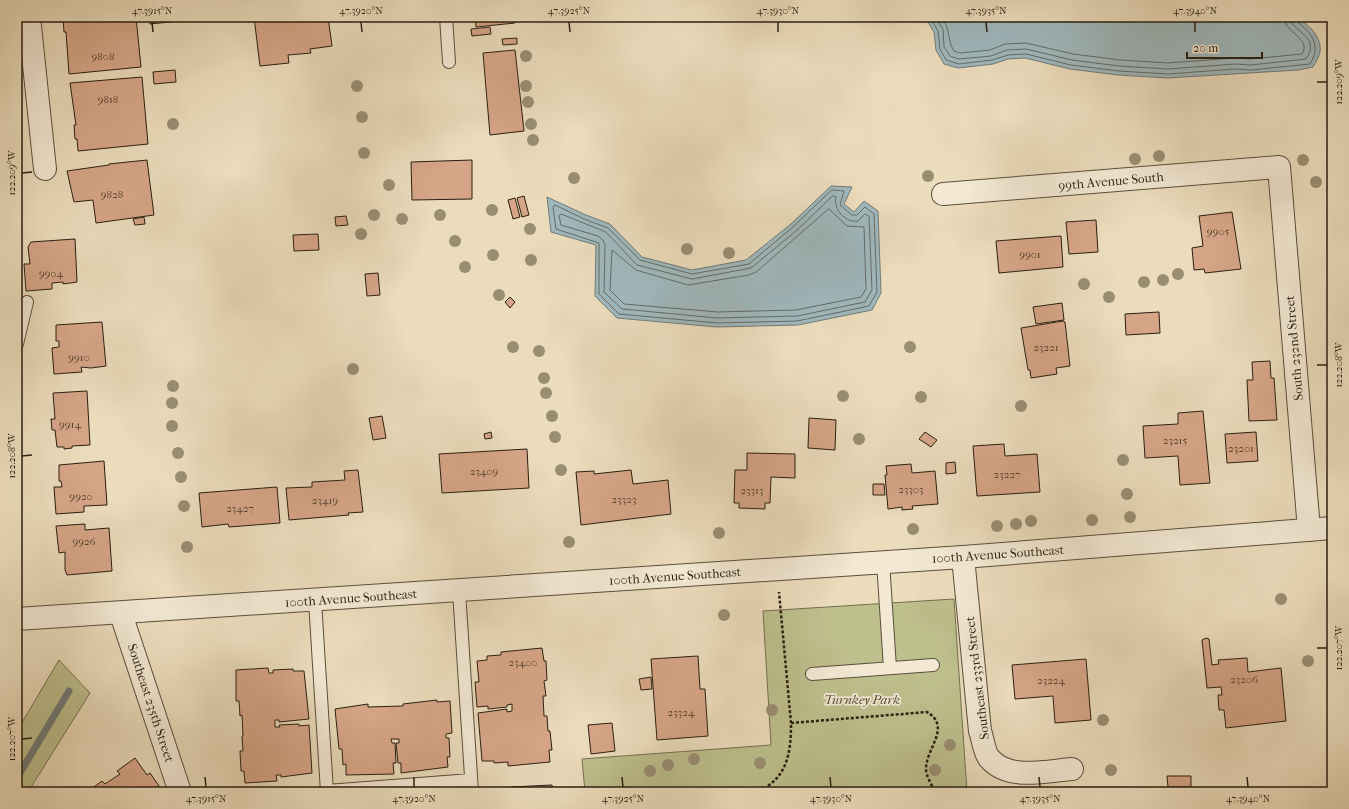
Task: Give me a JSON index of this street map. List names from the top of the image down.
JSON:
{
  "streets": {
    "street": [
      "99th Avenue South",
      "South 232nd Street",
      "100th Avenue Southeast",
      "Southeast 233rd Street",
      "Southeast 235th Street"
    ]
  },
  "crossings": [
    ["99th Avenue South", "South 232nd Street"],
    ["South 232nd Street", "100th Avenue Southeast"],
    ["100th Avenue Southeast", "Southeast 233rd Street"],
    ["100th Avenue Southeast", "Southeast 235th Street"]
  ],
  "parks": ["Turnkey Park"],
  "house_numbers": [
    "9808",
    "9818",
    "9828",
    "9905",
    "9901",
    "9904",
    "23221",
    "9910",
    "9914",
    "23215",
    "23201",
    "23409",
    "23227",
    "23303",
    "23313",
    "9920",
    "23323",
    "23419",
    "23427",
    "9926",
    "23400",
    "23206",
    "23224",
    "23324"
  ],
  "scale_bar": "20 m",
  "coordinates": [
    "47.3915°N",
    "47.3920°N",
    "47.3925°N",
    "47.3930°N",
    "47.3935°N",
    "47.3940°N",
    "122.209°W",
    "122.208°W",
    "122.207°W"
  ]
}
